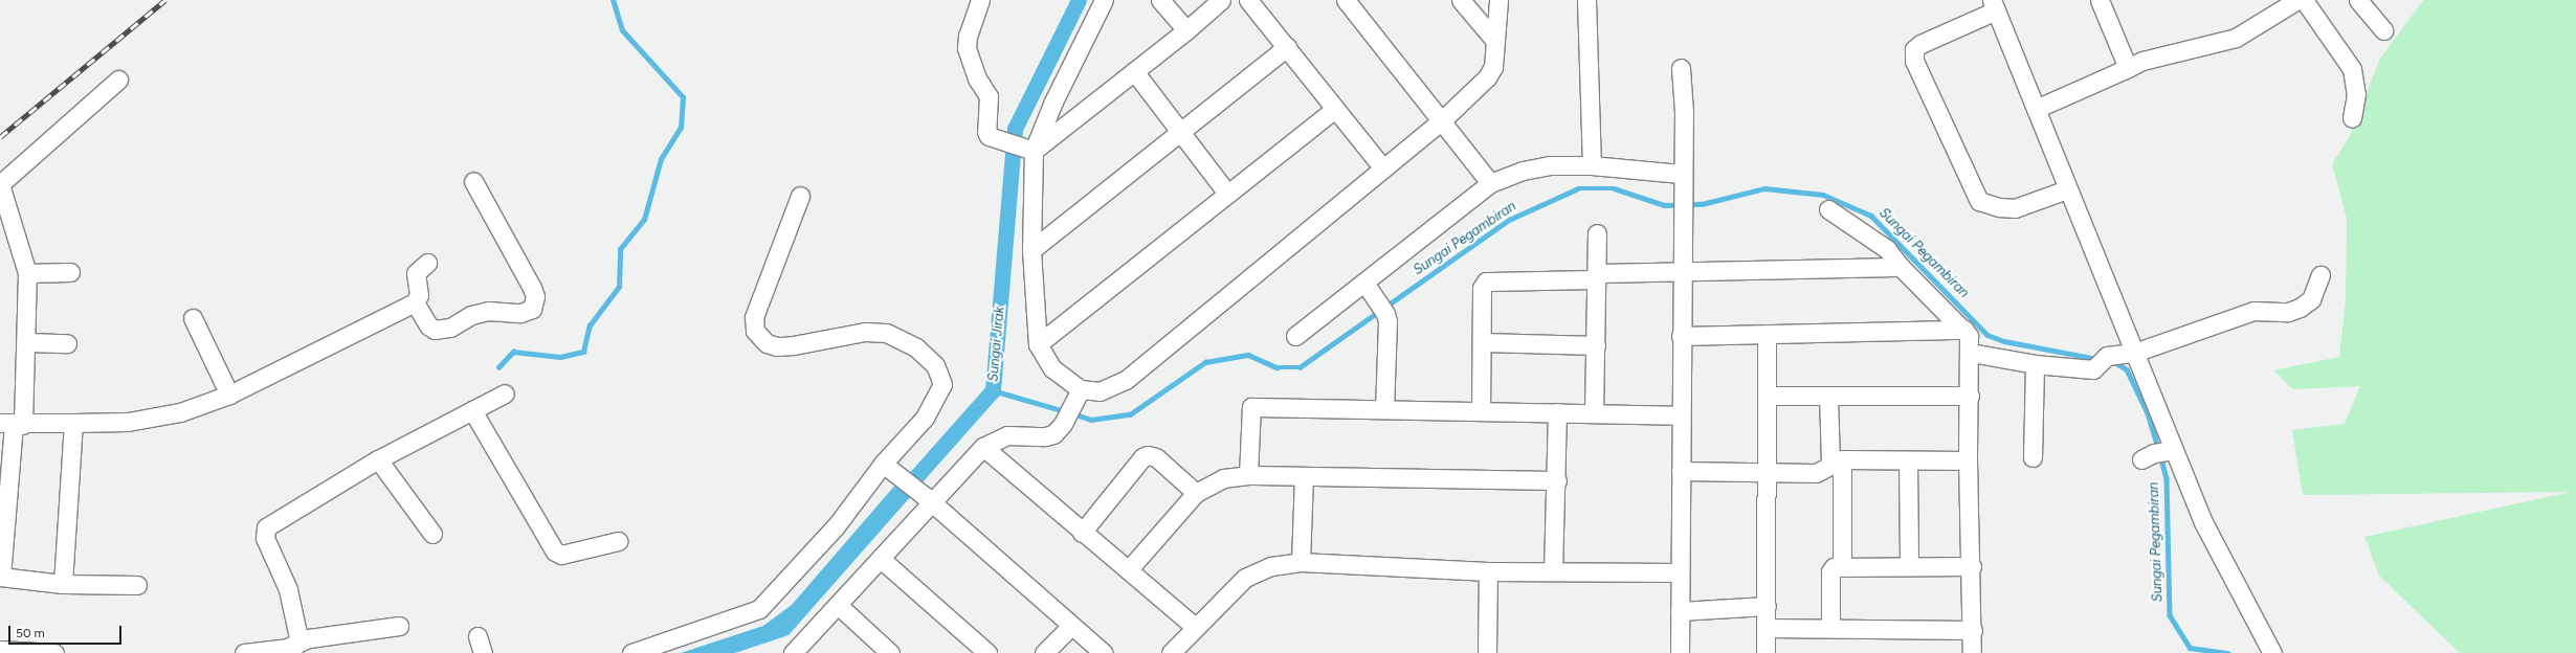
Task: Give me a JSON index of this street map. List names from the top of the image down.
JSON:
{
  "water": ["Sungai Pegambiran", "Sungai Jirak"],
  "scale_bar": "50 m"
}
